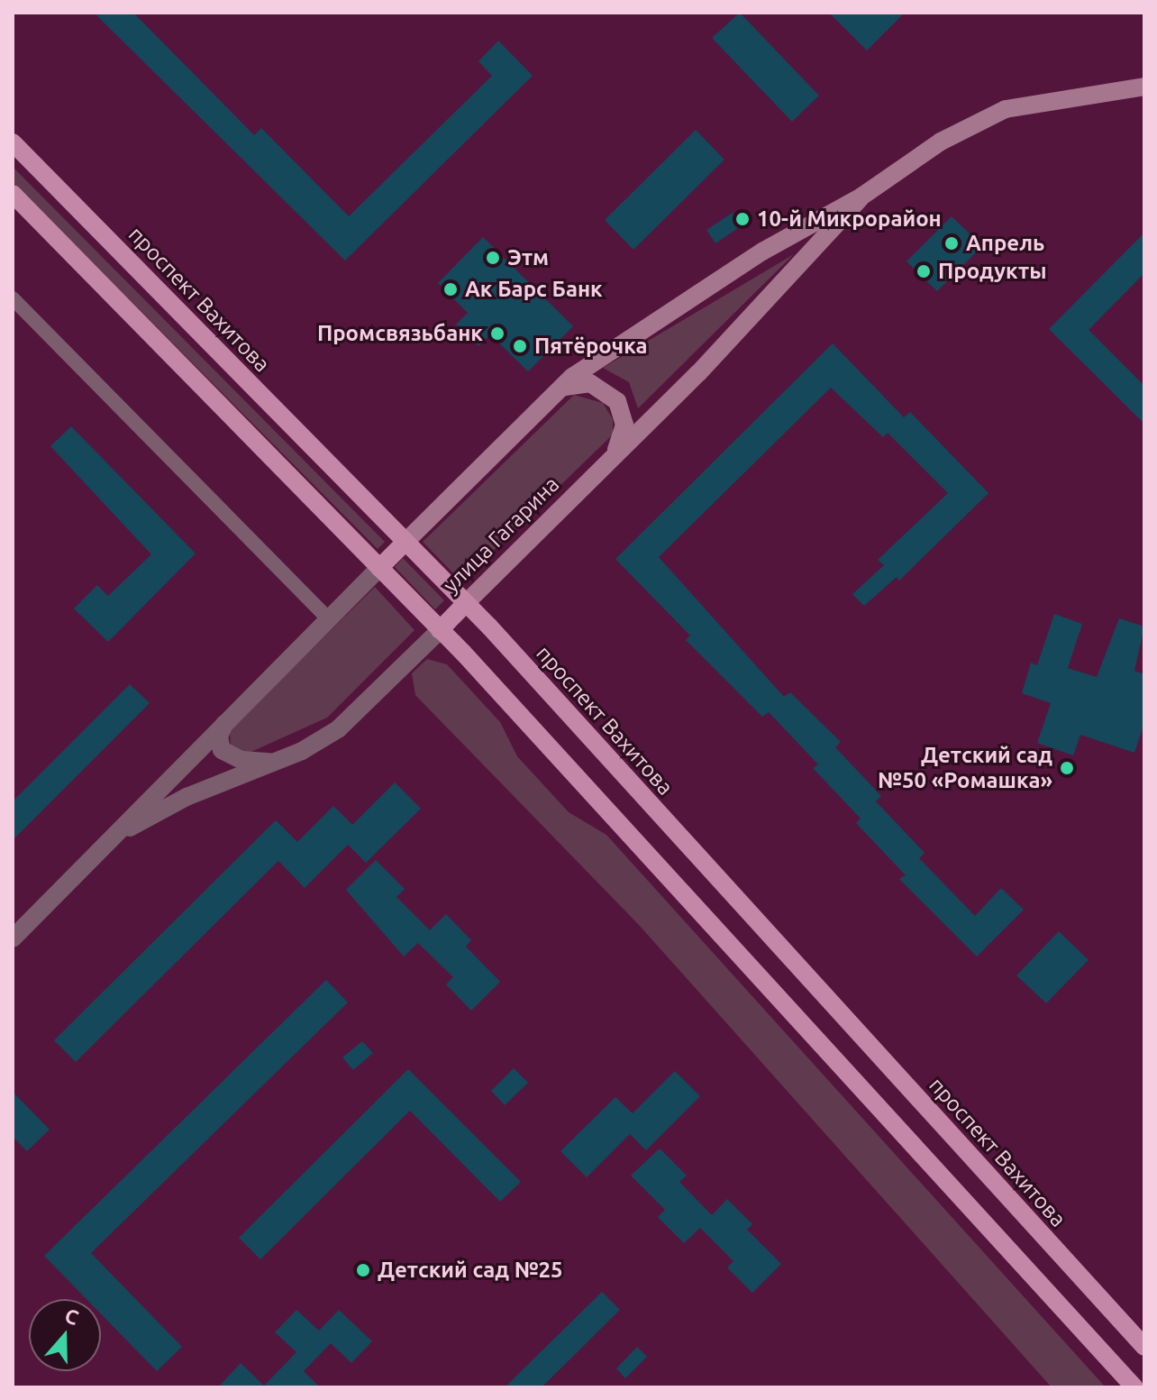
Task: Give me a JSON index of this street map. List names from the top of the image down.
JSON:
{
  "streets": {
    "main road": ["проспект Вахитова", "улица Гагарина"]
  },
  "crossings": [
    ["проспект Вахитова", "улица Гагарина"]
  ],
  "places": [
    "10-й Микрорайон",
    "Апрель",
    "Этм",
    "Продукты",
    "Ак Барс Банк",
    "Промсвязьбанк",
    "Пятёрочка",
    "Детский сад №50 «Ромашка»",
    "Детский сад №25"
  ],
  "north": "top"
}
